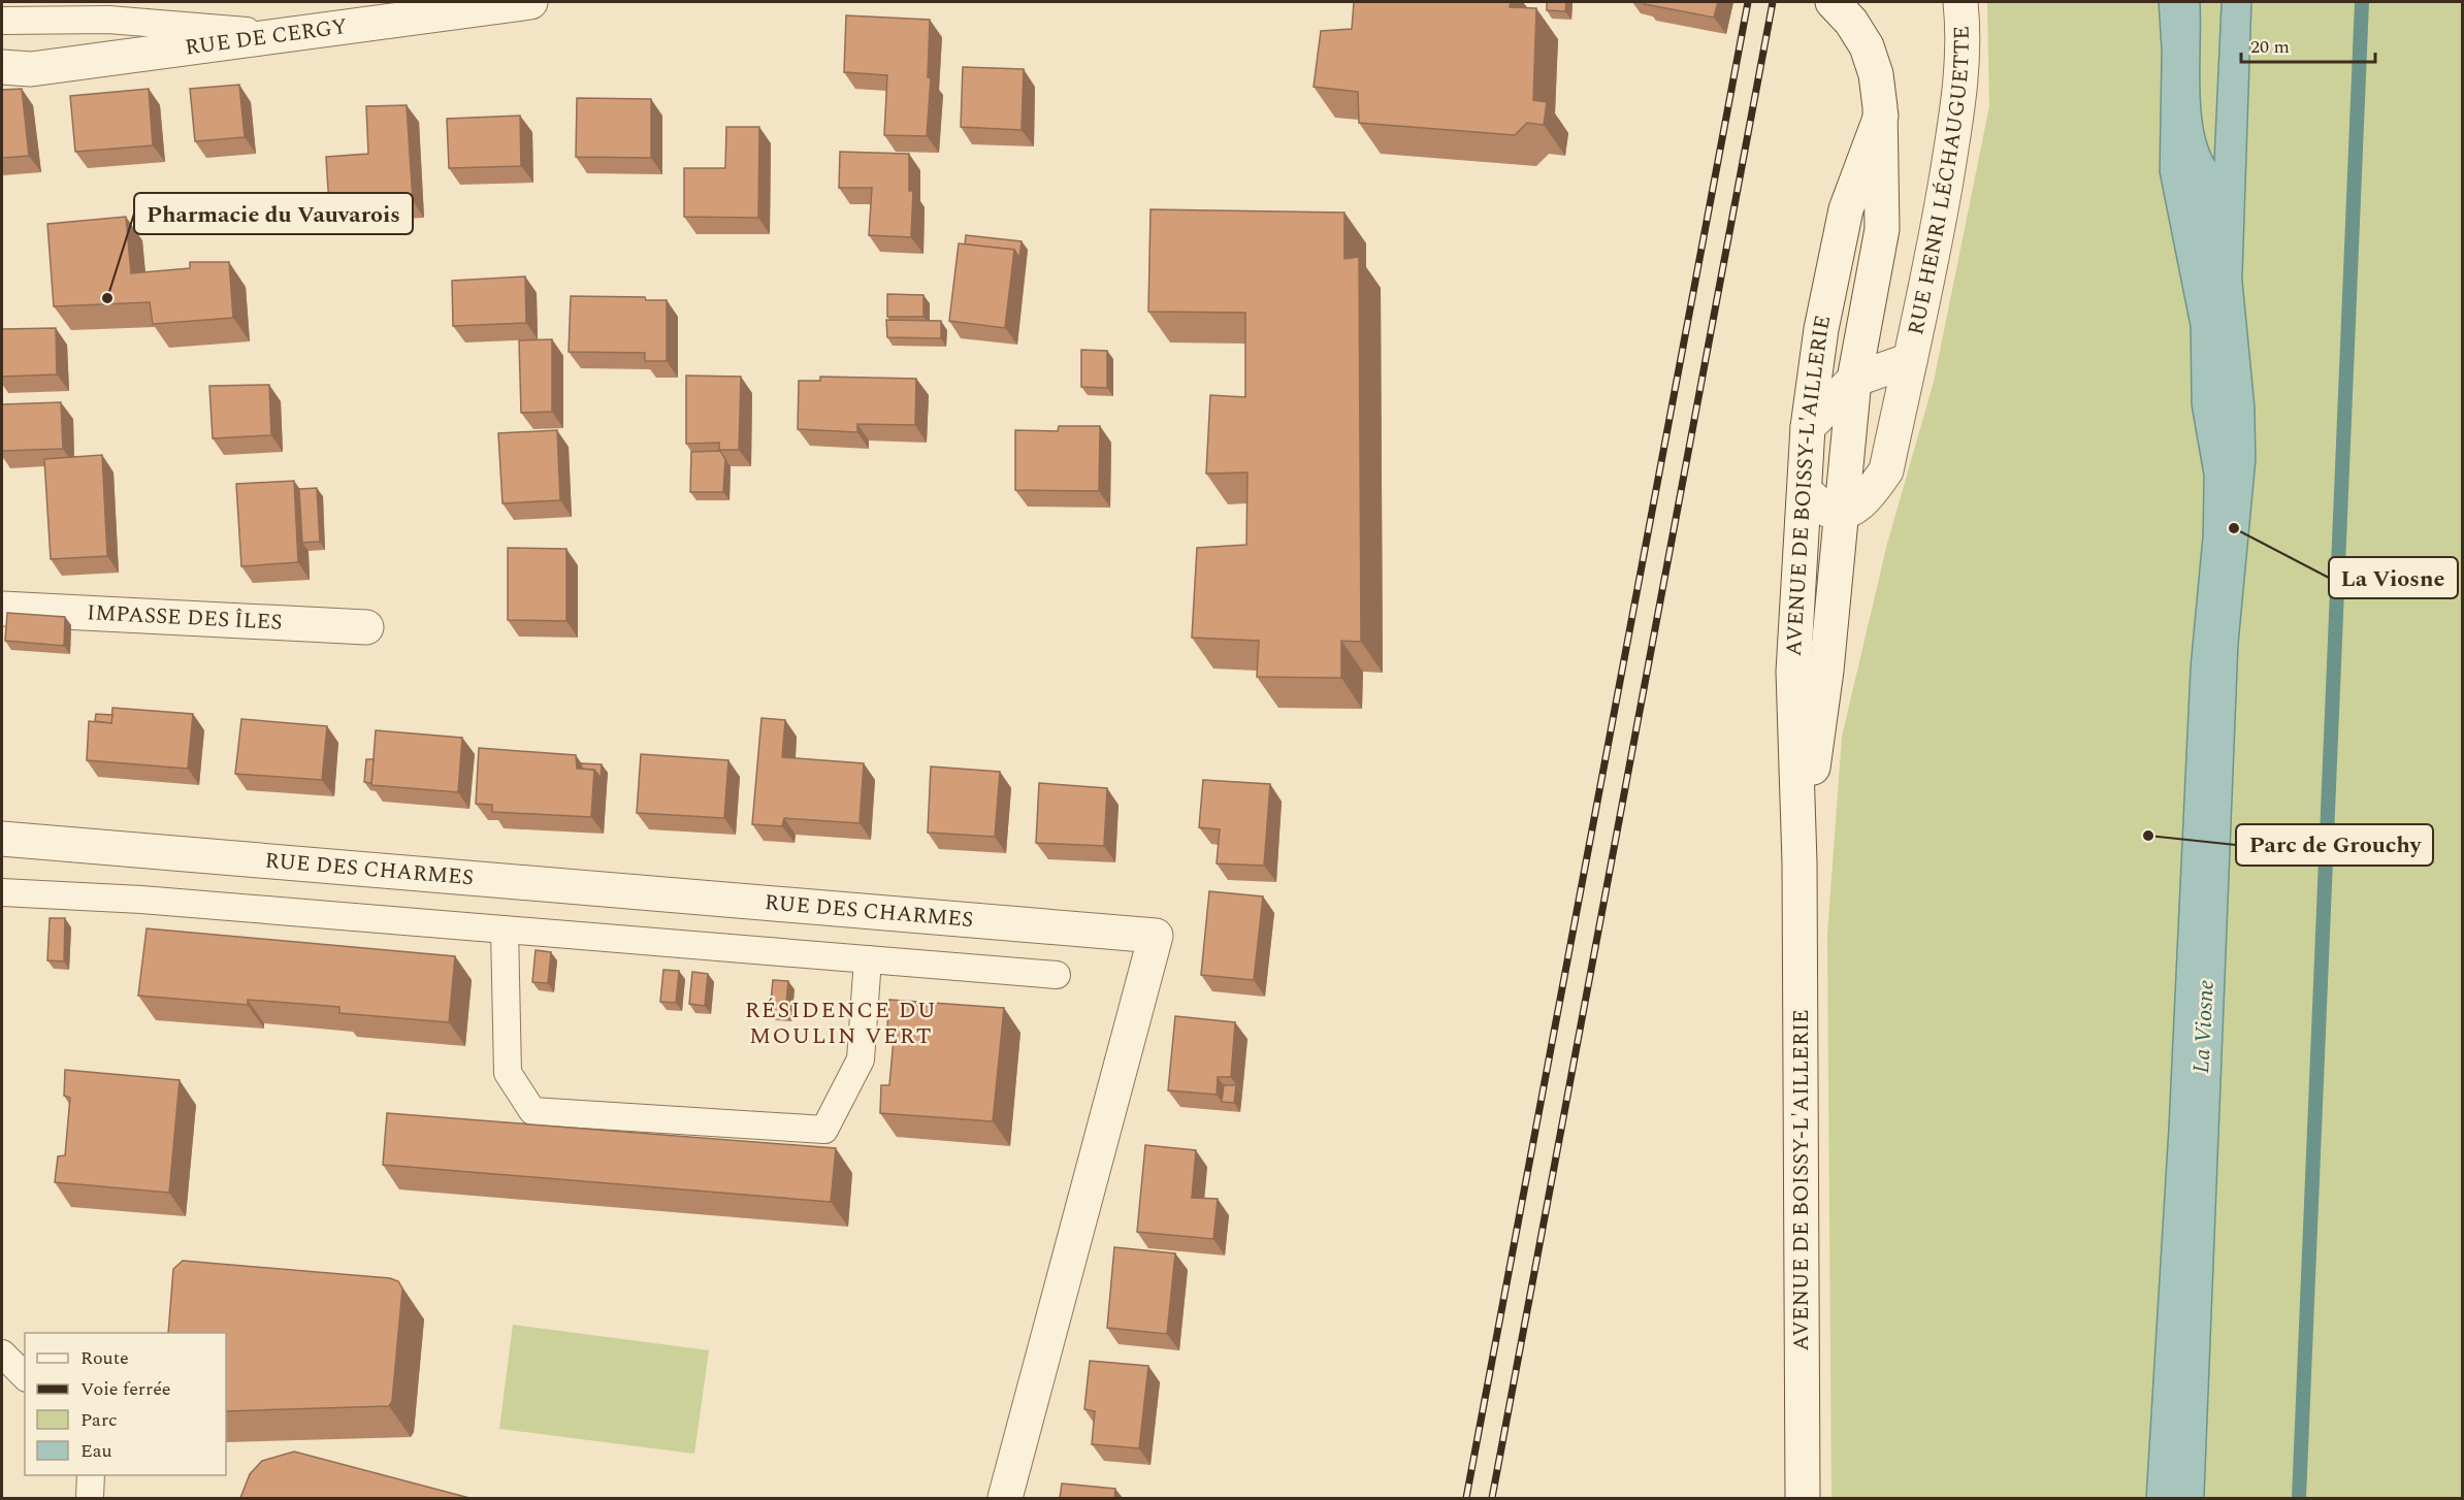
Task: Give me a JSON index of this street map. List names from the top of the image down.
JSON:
{
  "streets": {
    "street": [
      "RUE DE CERGY",
      "RUE HENRI LÉCHAUGUETTE",
      "AVENUE DE BOISSY-L'AILLERIE",
      "IMPASSE DES ÎLES",
      "RUE DES CHARMES"
    ]
  },
  "crossings": [
    ["RUE HENRI LÉCHAUGUETTE", "AVENUE DE BOISSY-L'AILLERIE"]
  ],
  "districts": ["RÉSIDENCE DU MOULIN VERT"],
  "water": ["La Viosne"],
  "places": ["Pharmacie du Vauvarois", "La Viosne", "Parc de Grouchy"],
  "legend": [
    "Route",
    "Voie ferrée",
    "Parc",
    "Eau"
  ],
  "scale_bar": "20 m"
}
